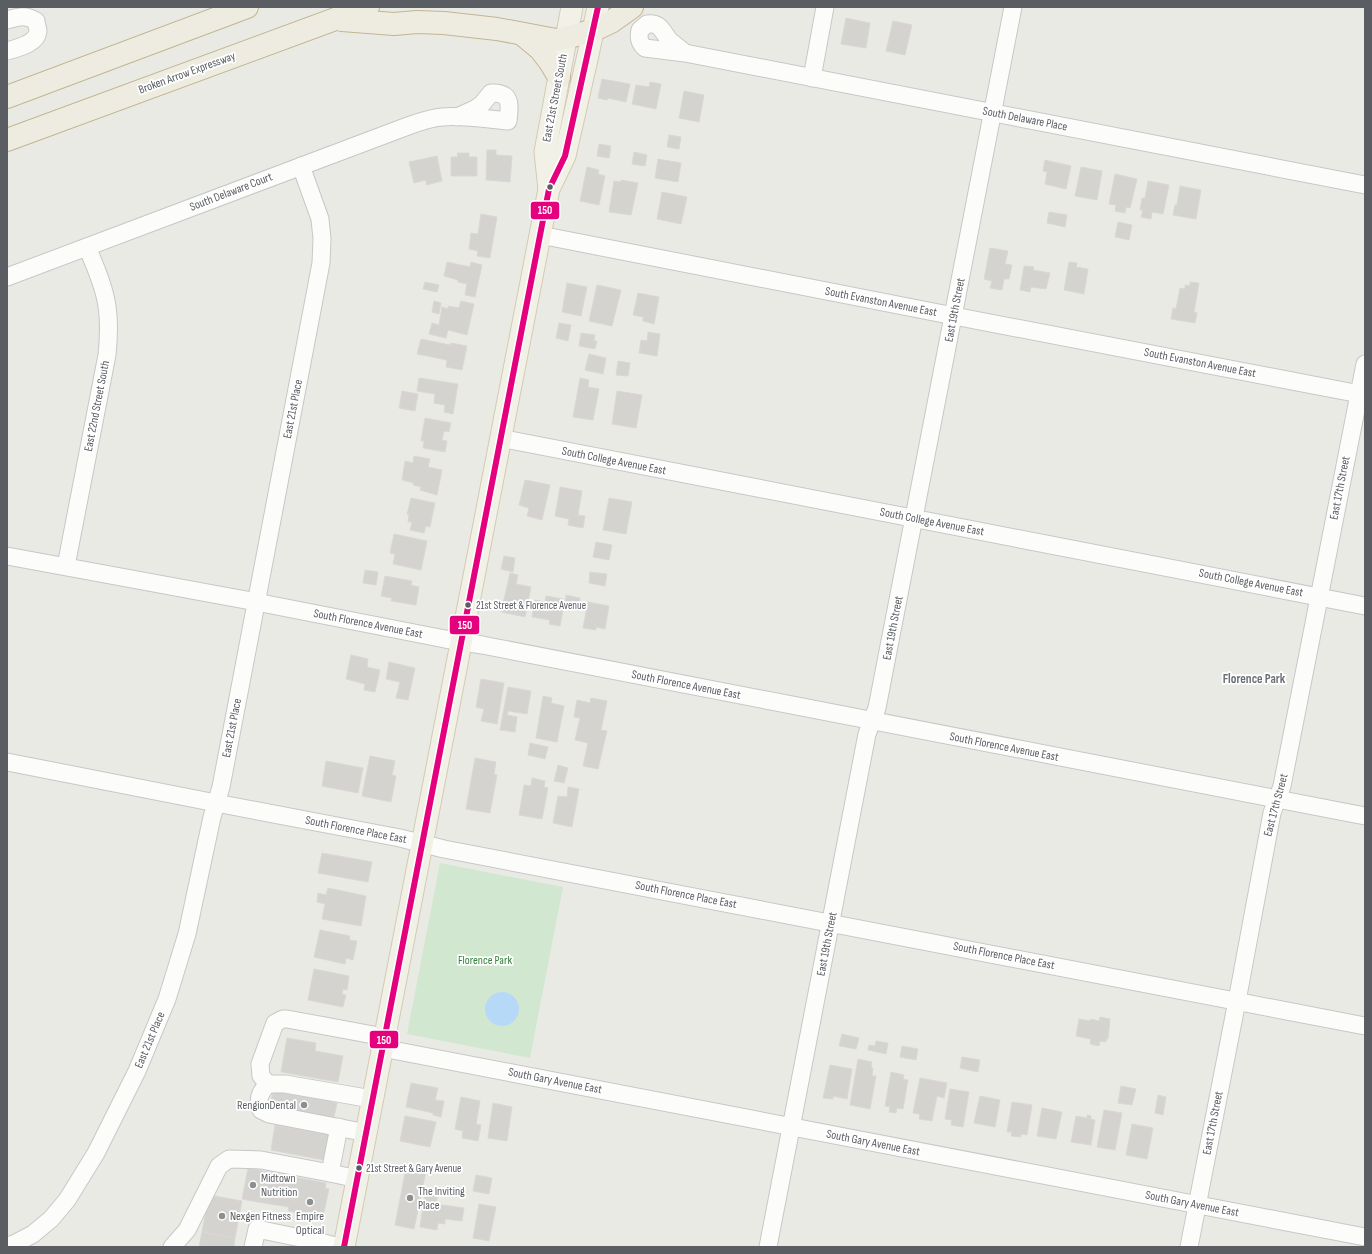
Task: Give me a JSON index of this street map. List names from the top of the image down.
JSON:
{
  "streets": {
    "highway": ["Broken Arrow Expressway"],
    "main road": ["East 21st Street South"],
    "street": [
      "South Delaware Place",
      "South Delaware Court",
      "South Evanston Avenue East",
      "East 19th Street",
      "East 22nd Street South",
      "East 21st Place",
      "South College Avenue East",
      "East 17th Street",
      "South Florence Avenue East",
      "South Florence Place East",
      "South Gary Avenue East"
    ]
  },
  "crossings": [
    ["East 21st Street South", "South Evanston Avenue East"],
    ["East 21st Street South", "South College Avenue East"],
    ["East 21st Street South", "South Florence Avenue East"],
    ["East 21st Street South", "South Florence Place East"],
    ["East 21st Street South", "South Gary Avenue East"],
    ["South Delaware Place", "East 19th Street"],
    ["South Delaware Court", "East 22nd Street South"],
    ["South Delaware Court", "East 21st Place"],
    ["South Evanston Avenue East", "East 19th Street"],
    ["South Evanston Avenue East", "East 17th Street"],
    ["East 19th Street", "South College Avenue East"],
    ["East 19th Street", "South Florence Avenue East"],
    ["East 19th Street", "South Florence Place East"],
    ["East 19th Street", "South Gary Avenue East"],
    ["East 22nd Street South", "South Florence Avenue East"],
    ["East 21st Place", "South Florence Avenue East"],
    ["East 21st Place", "South Florence Place East"],
    ["South College Avenue East", "East 17th Street"],
    ["East 17th Street", "South Florence Avenue East"],
    ["East 17th Street", "South Florence Place East"],
    ["East 17th Street", "South Gary Avenue East"]
  ],
  "districts": ["Florence Park"],
  "parks": ["Florence Park"],
  "places": [
    "21st Street & Florence Avenue",
    "RengionDental",
    "21st Street & Gary Avenue",
    "Midtown Nutrition",
    "The Inviting Place",
    "Empire Optical",
    "Nexgen Fitness"
  ],
  "lines": ["transit line 150"]
}
